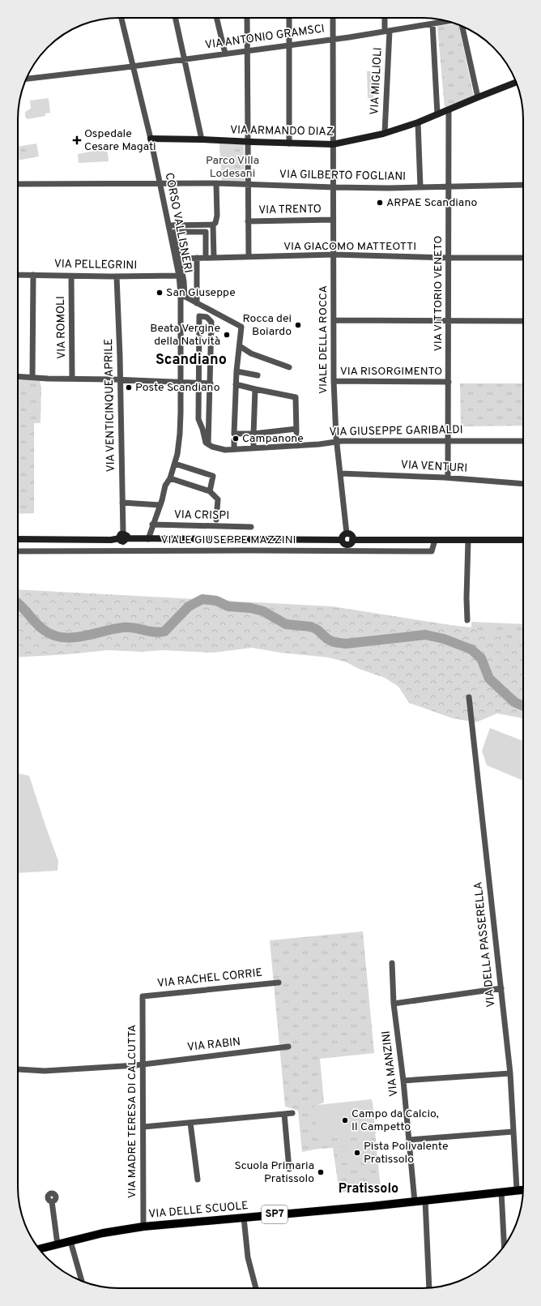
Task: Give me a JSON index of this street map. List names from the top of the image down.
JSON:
{
  "streets": {
    "main road": ["VIA DELLE SCUOLE", "SP7"],
    "street": [
      "VIA ANTONIO GRAMSCI",
      "VIA MIGLIOLI",
      "VIA ARMANDO DIAZ",
      "VIA GILBERTO FOGLIANI",
      "VIA TRENTO",
      "CORSO VALLISNERI",
      "VIA GIACOMO MATTEOTTI",
      "VIA PELLEGRINI",
      "VIA VITTORIO VENETO",
      "VIA ROMOLI",
      "VIALE DELLA ROCCA",
      "VIA RISORGIMENTO",
      "VIA VENTICINQUE APRILE",
      "VIA GIUSEPPE GARIBALDI",
      "VIA VENTURI",
      "VIA CRISPI",
      "VIALE GIUSEPPE MAZZINI",
      "VIA DELLA PASSERELLA",
      "VIA RACHEL CORRIE",
      "VIA RABIN",
      "VIA MANZINI",
      "VIA MADRE TERESA DI CALCUTTA"
    ]
  },
  "crossings": [
    ["VIA ANTONIO GRAMSCI", "VIA MIGLIOLI"],
    ["VIA ANTONIO GRAMSCI", "CORSO VALLISNERI"],
    ["VIA ANTONIO GRAMSCI", "VIALE DELLA ROCCA"],
    ["VIA MIGLIOLI", "VIA ARMANDO DIAZ"],
    ["VIA ARMANDO DIAZ", "CORSO VALLISNERI"],
    ["VIA ARMANDO DIAZ", "VIA VITTORIO VENETO"],
    ["VIA ARMANDO DIAZ", "VIALE DELLA ROCCA"],
    ["VIA GILBERTO FOGLIANI", "CORSO VALLISNERI"],
    ["VIA GILBERTO FOGLIANI", "VIA VITTORIO VENETO"],
    ["VIA GILBERTO FOGLIANI", "VIALE DELLA ROCCA"],
    ["VIA TRENTO", "VIALE DELLA ROCCA"],
    ["CORSO VALLISNERI", "VIA PELLEGRINI"],
    ["VIA GIACOMO MATTEOTTI", "VIA VITTORIO VENETO"],
    ["VIA GIACOMO MATTEOTTI", "VIALE DELLA ROCCA"],
    ["VIA PELLEGRINI", "VIA ROMOLI"],
    ["VIA PELLEGRINI", "VIA VENTICINQUE APRILE"],
    ["VIA VITTORIO VENETO", "VIA RISORGIMENTO"],
    ["VIA VITTORIO VENETO", "VIA GIUSEPPE GARIBALDI"],
    ["VIA VITTORIO VENETO", "VIA VENTURI"],
    ["VIALE DELLA ROCCA", "VIA RISORGIMENTO"],
    ["VIALE DELLA ROCCA", "VIA GIUSEPPE GARIBALDI"],
    ["VIALE DELLA ROCCA", "VIA VENTURI"],
    ["VIALE DELLA ROCCA", "VIALE GIUSEPPE MAZZINI"],
    ["VIA VENTICINQUE APRILE", "VIALE GIUSEPPE MAZZINI"],
    ["VIA DELLA PASSERELLA", "VIA DELLE SCUOLE"],
    ["VIA RACHEL CORRIE", "VIA MADRE TERESA DI CALCUTTA"],
    ["VIA RABIN", "VIA MADRE TERESA DI CALCUTTA"],
    ["VIA MANZINI", "VIA DELLE SCUOLE"],
    ["VIA MADRE TERESA DI CALCUTTA", "VIA DELLE SCUOLE"]
  ],
  "districts": ["Scandiano", "Pratissolo"],
  "parks": ["Parco Villa Lodesani"],
  "places": {
    "health": ["Ospedale Cesare Magati"],
    "other": [
      "ARPAE Scandiano",
      "San Giuseppe",
      "Rocca dei Boiardo",
      "Beata Vergine della Natività",
      "Poste Scandiano",
      "Campanone",
      "Campo da Calcio, Il Campetto",
      "Pista Polivalente Pratissolo",
      "Scuola Primaria Pratissolo"
    ]
  }
}
